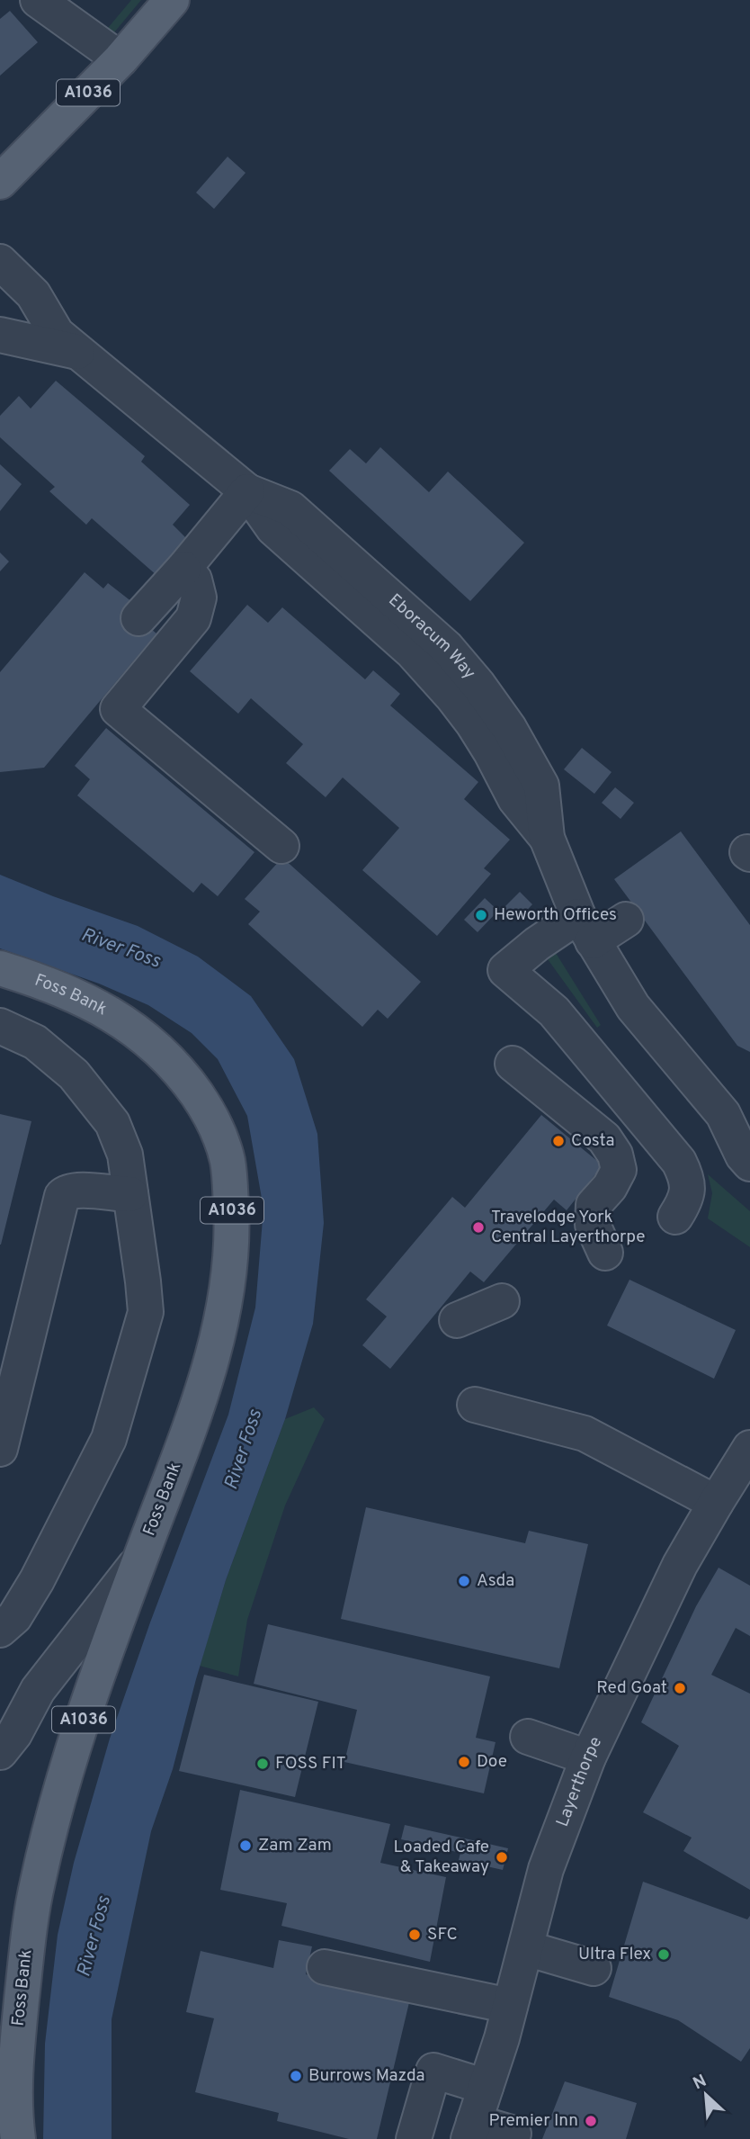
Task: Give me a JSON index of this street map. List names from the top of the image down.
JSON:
{
  "streets": {
    "main road": ["A1036", "Foss Bank"],
    "street": ["Eboracum Way", "Layerthorpe"]
  },
  "water": ["River Foss"],
  "places": [
    "Heworth Offices",
    "Costa",
    "Travelodge York Central Layerthorpe",
    "Asda",
    "Red Goat",
    "Doe",
    "FOSS FIT",
    "Zam Zam",
    "Loaded Cafe & Takeaway",
    "SFC",
    "Ultra Flex",
    "Burrows Mazda",
    "Premier Inn"
  ],
  "north": "top left"
}
